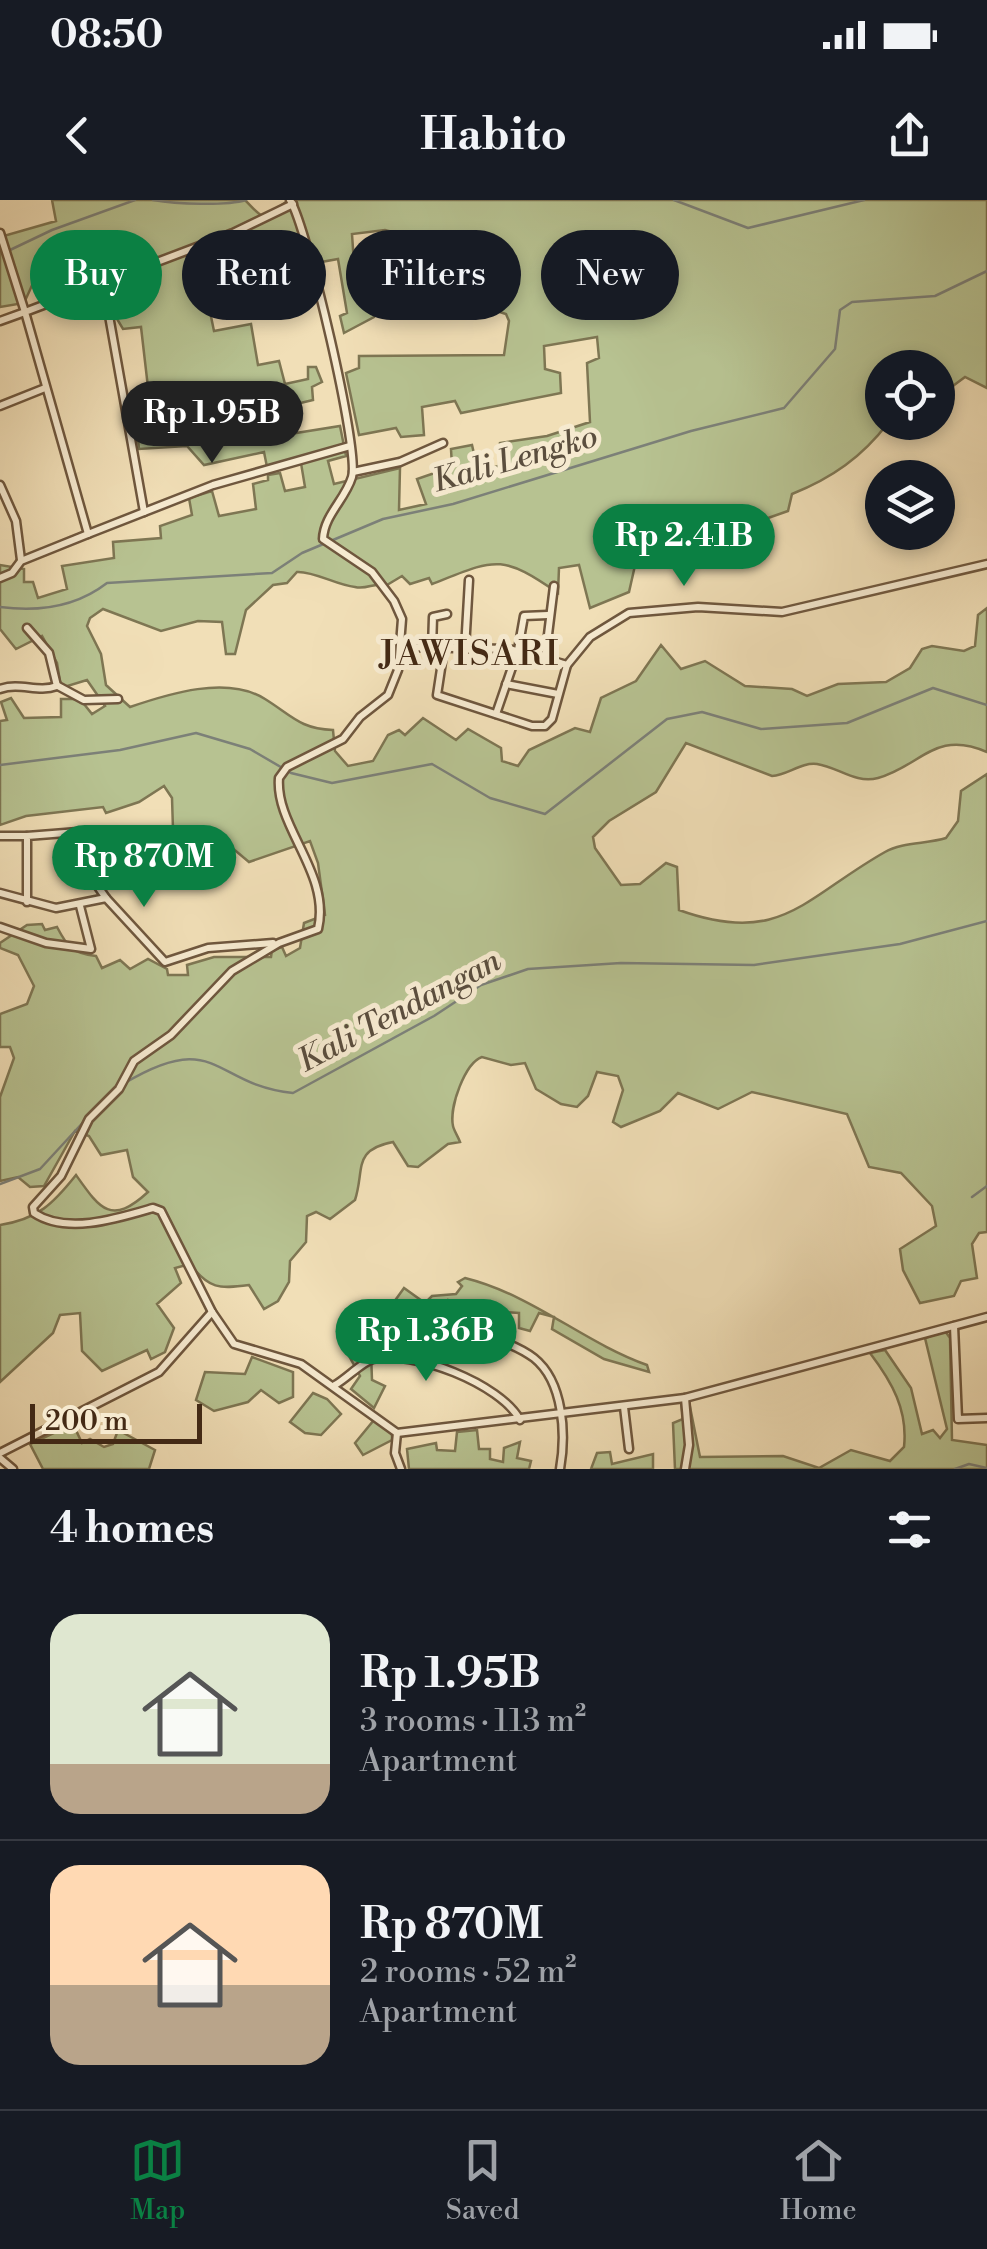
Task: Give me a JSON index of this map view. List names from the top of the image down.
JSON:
{
  "districts": ["JAWISARI"],
  "water": ["Kali Lengko", "Kali Tendangan"],
  "scale_bar": "200 m",
  "page": {
    "status": "08:50",
    "header": "Habito",
    "chip": [
      "Buy",
      "Rent",
      "Filters",
      "New"
    ],
    "price": [
      "Rp 1.95B",
      "Rp 2.41B",
      "Rp 870M",
      "Rp 1.36B"
    ],
    "scale": "200 m",
    "heading": "4 homes",
    "list": [
      {
        "name": "Rp 1.95B",
        "note": "3 rooms · 113 m² · Apartment"
      },
      {
        "name": "Rp 870M",
        "note": "2 rooms · 52 m² · Apartment"
      }
    ],
    "tabs": ["Map", "Saved", "Home"]
  }
}
